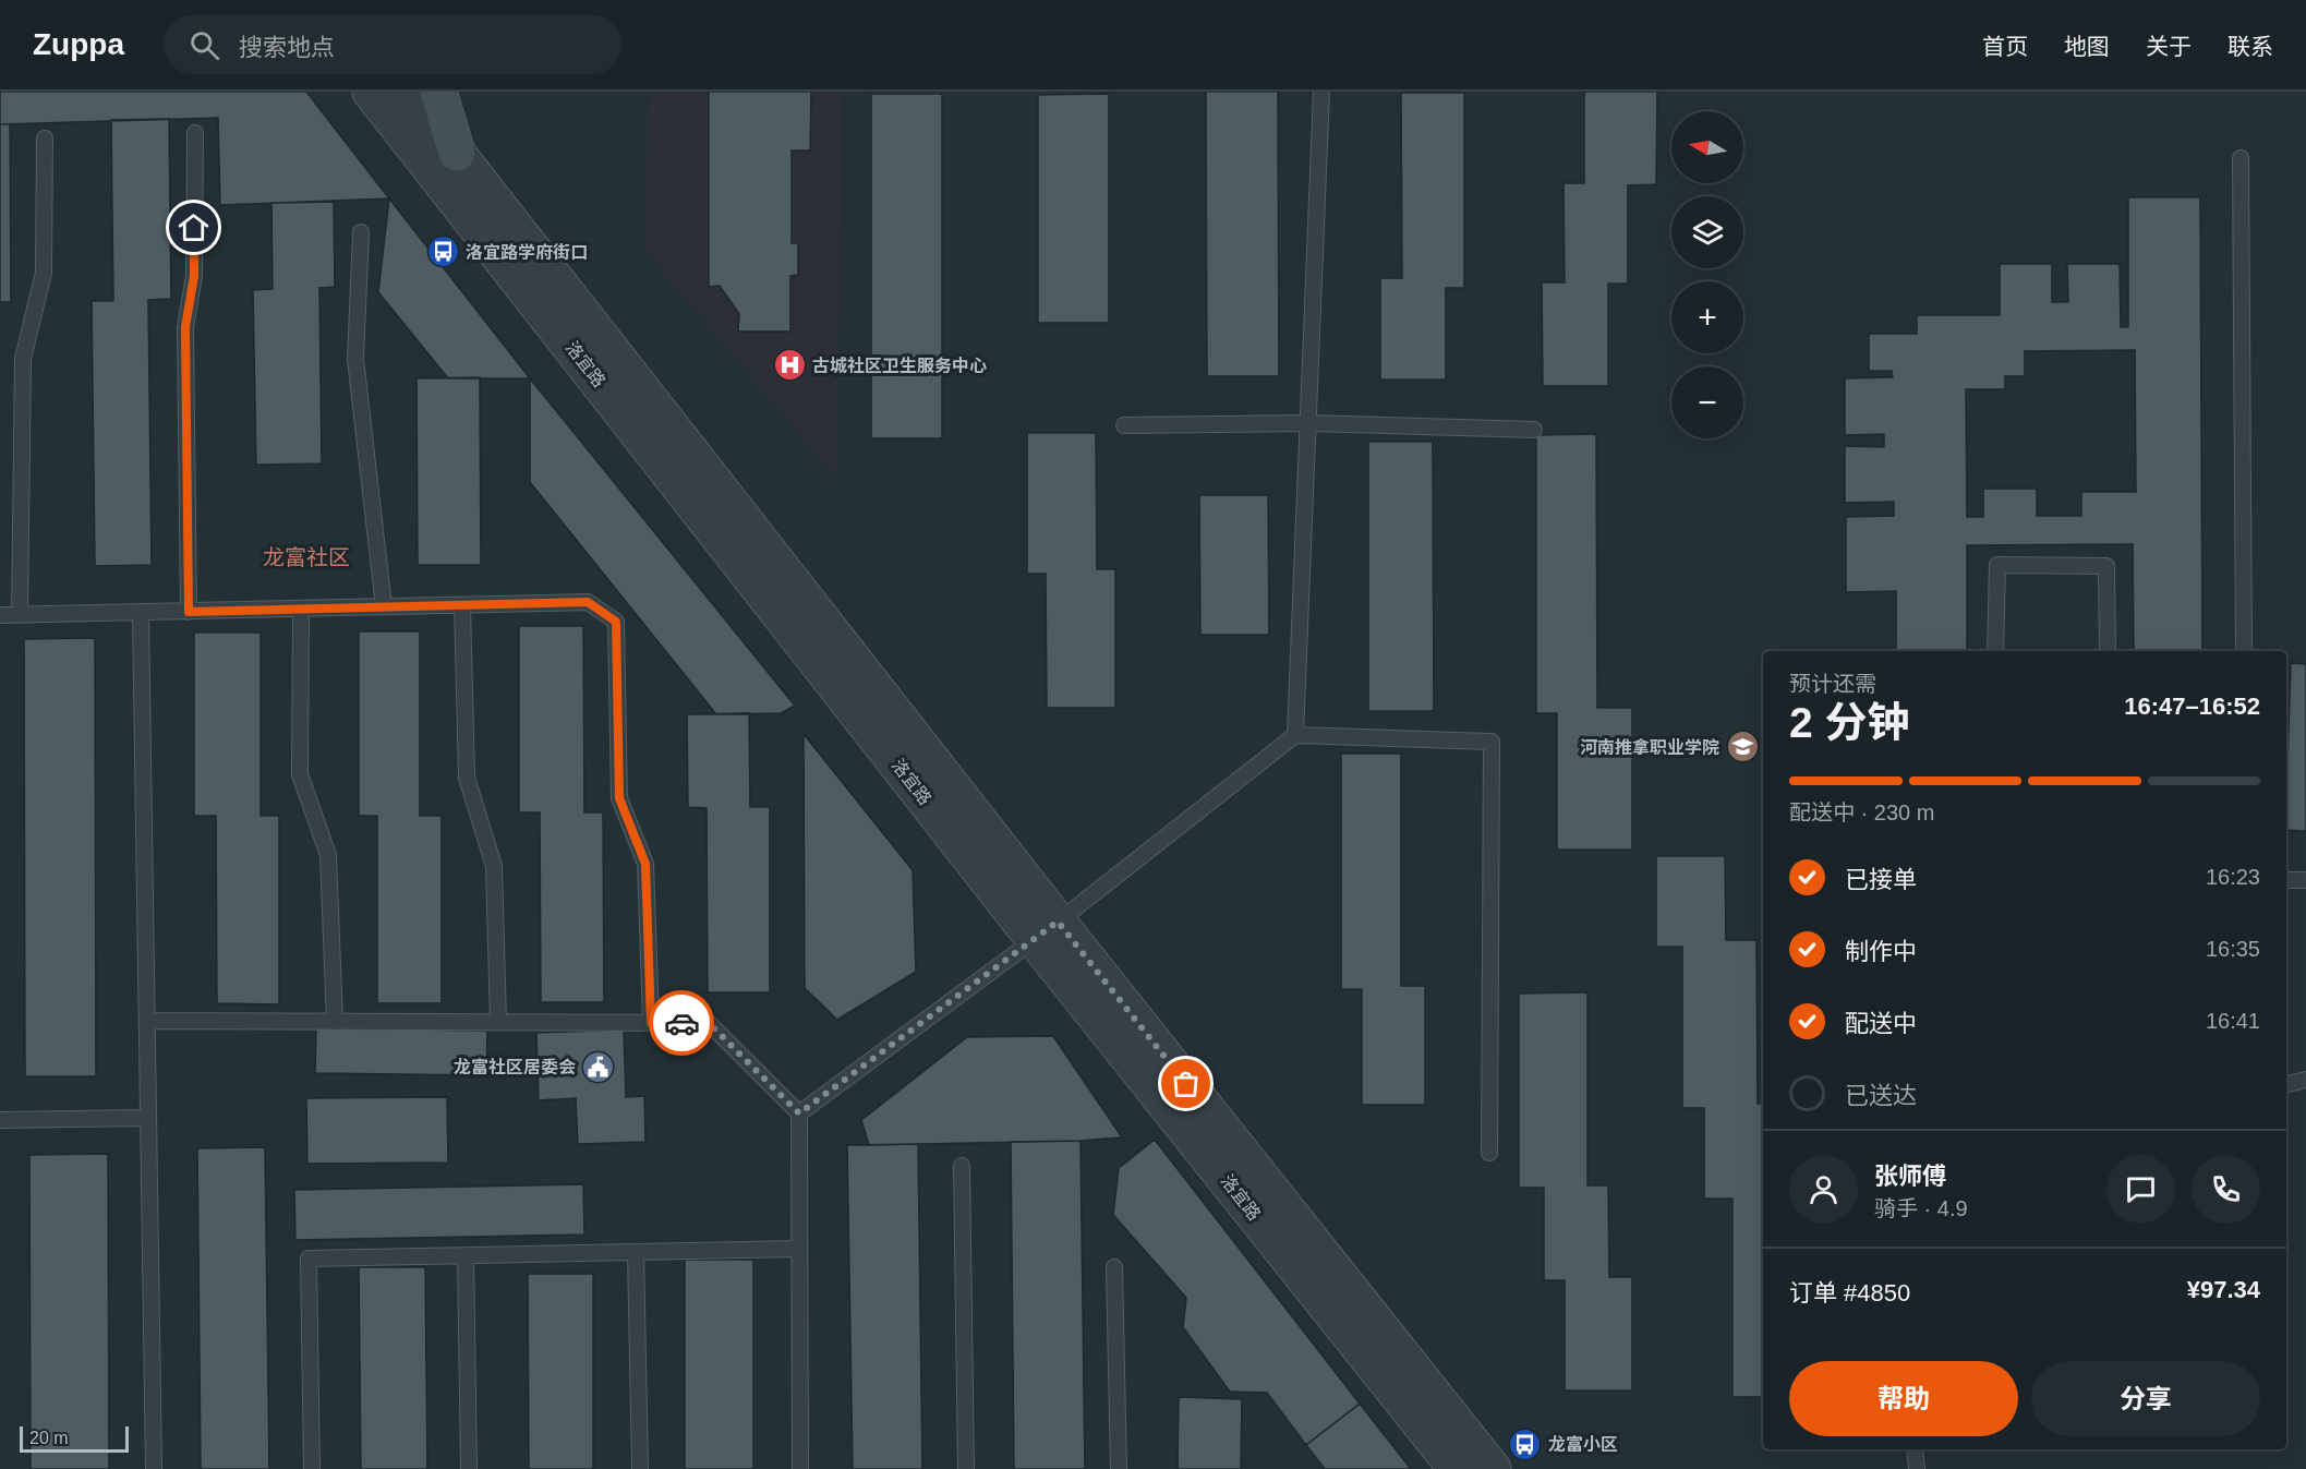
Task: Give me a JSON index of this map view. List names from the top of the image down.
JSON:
{
  "streets": {
    "street": ["洛宜路"]
  },
  "districts": ["龙富社区"],
  "places": {
    "bus stop": ["洛宜路学府街口", "龙富小区"],
    "hospital": ["古城社区卫生服务中心"],
    "school or university": ["河南推拿职业学院"],
    "public building": ["龙富社区居委会"]
  },
  "scale_bar": "20 m",
  "north": "left",
  "page": {
    "header": "Zuppa",
    "search": "搜索地点",
    "nav": [
      "首页",
      "地图",
      "关于",
      "联系"
    ],
    "map_buttons": ["+", "−"],
    "heading": ["2 分钟", "预计还需", "16:47–16:52"],
    "panel": [
      "张师傅",
      "骑手 · 4.9",
      "订单 #4850",
      "¥97.34"
    ],
    "bar": "配送中 · 230 m",
    "list": [
      ["已接单", "16:23"],
      ["制作中", "16:35"],
      ["配送中", "16:41"],
      "已送达"
    ],
    "buttons": ["帮助", "分享"],
    "scale": "20 m"
  }
}
